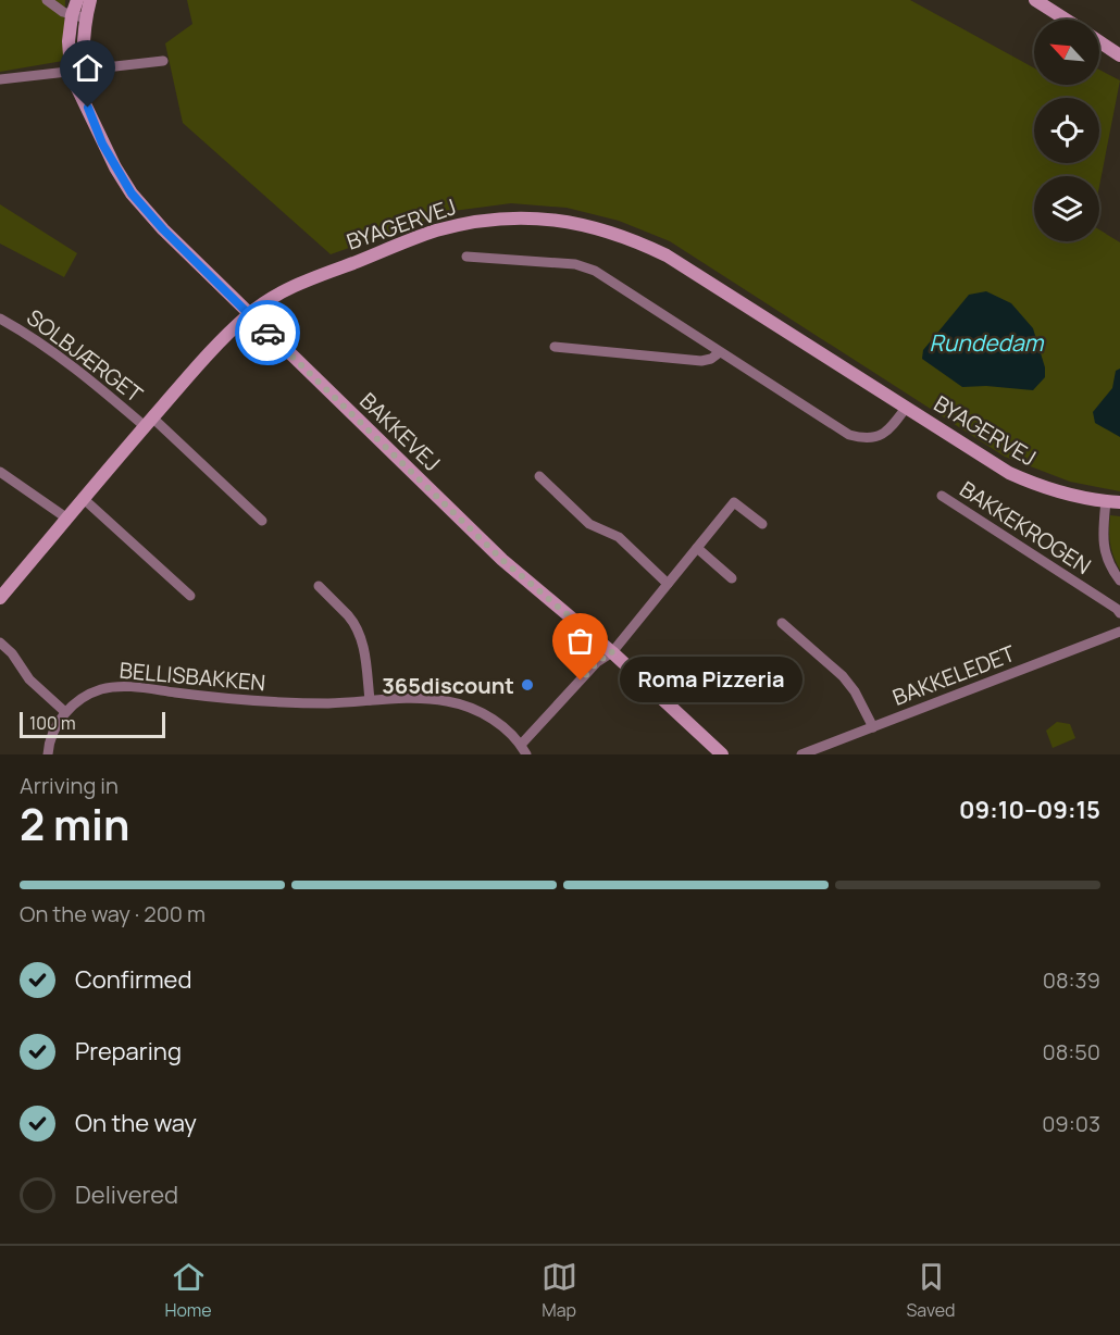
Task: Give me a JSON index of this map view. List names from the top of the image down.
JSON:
{
  "streets": {
    "street": [
      "BYAGERVEJ",
      "SOLBJÆRGET",
      "BAKKEVEJ",
      "BAKKEKROGEN",
      "BAKKELEDET",
      "BELLISBAKKEN"
    ]
  },
  "crossings": [
    ["BYAGERVEJ", "SOLBJÆRGET"],
    ["BYAGERVEJ", "BAKKEVEJ"]
  ],
  "water": ["Rundedam"],
  "places": ["Roma Pizzeria", "365discount"],
  "scale_bar": "100 m",
  "north": "top left",
  "page": {
    "bubble": "Roma Pizzeria",
    "scale": "100 m",
    "heading": ["2 min", "Arriving in", "09:10–09:15"],
    "bar": "On the way · 200 m",
    "list": [
      ["Confirmed", "08:39"],
      ["Preparing", "08:50"],
      ["On the way", "09:03"],
      "Delivered"
    ],
    "tabs": ["Home", "Map", "Saved"]
  }
}
